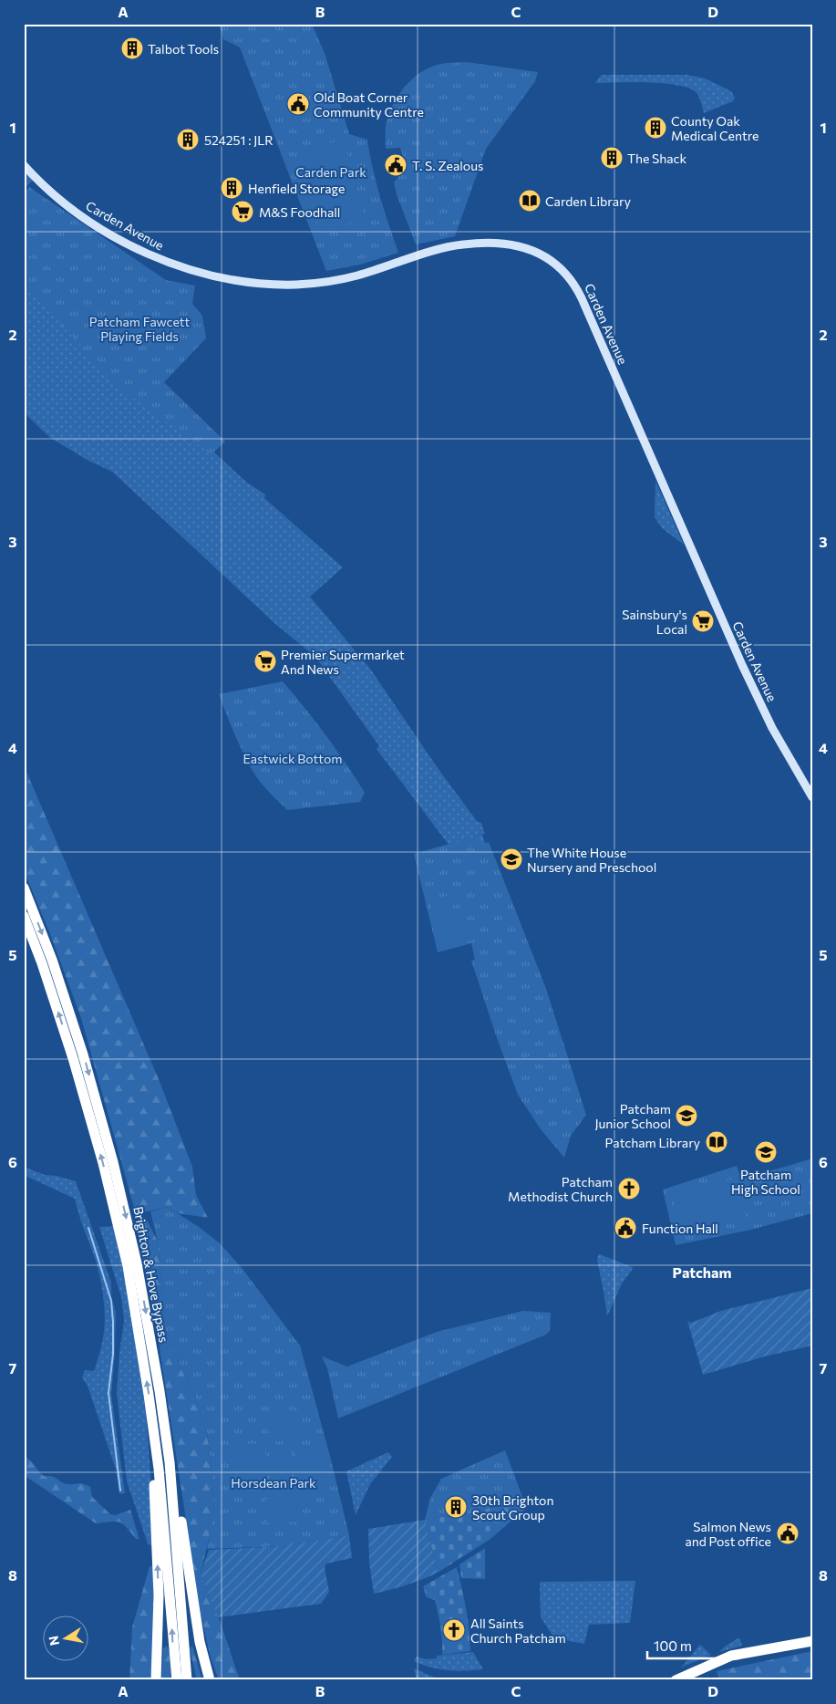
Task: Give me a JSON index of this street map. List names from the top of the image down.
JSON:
{
  "streets": {
    "highway": ["Brighton & Hove Bypass"],
    "street": ["Carden Avenue"]
  },
  "districts": ["Patcham"],
  "parks": [
    "Carden Park",
    "Patcham Fawcett Playing Fields",
    "Eastwick Bottom",
    "Horsdean Park"
  ],
  "places": {
    "building": [
      "Talbot Tools",
      "County Oak Medical Centre",
      "524251 : JLR",
      "The Shack",
      "Henfield Storage",
      "30th Brighton Scout Group"
    ],
    "public building": [
      "Old Boat Corner Community Centre",
      "T. S. Zealous",
      "Function Hall",
      "Salmon News and Post office"
    ],
    "library": ["Carden Library", "Patcham Library"],
    "supermarket": ["M&S Foodhall", "Sainsbury's Local", "Premier Supermarket And News"],
    "school or university": ["The White House Nursery and Preschool", "Patcham Junior School", "Patcham High School"],
    "church": ["Patcham Methodist Church", "All Saints Church Patcham"]
  },
  "scale_bar": "100 m",
  "north": "left",
  "grid": {
    "columns": [
      "A",
      "B",
      "C",
      "D"
    ],
    "rows": [
      "1",
      "2",
      "3",
      "4",
      "5",
      "6",
      "7",
      "8"
    ]
  }
}
